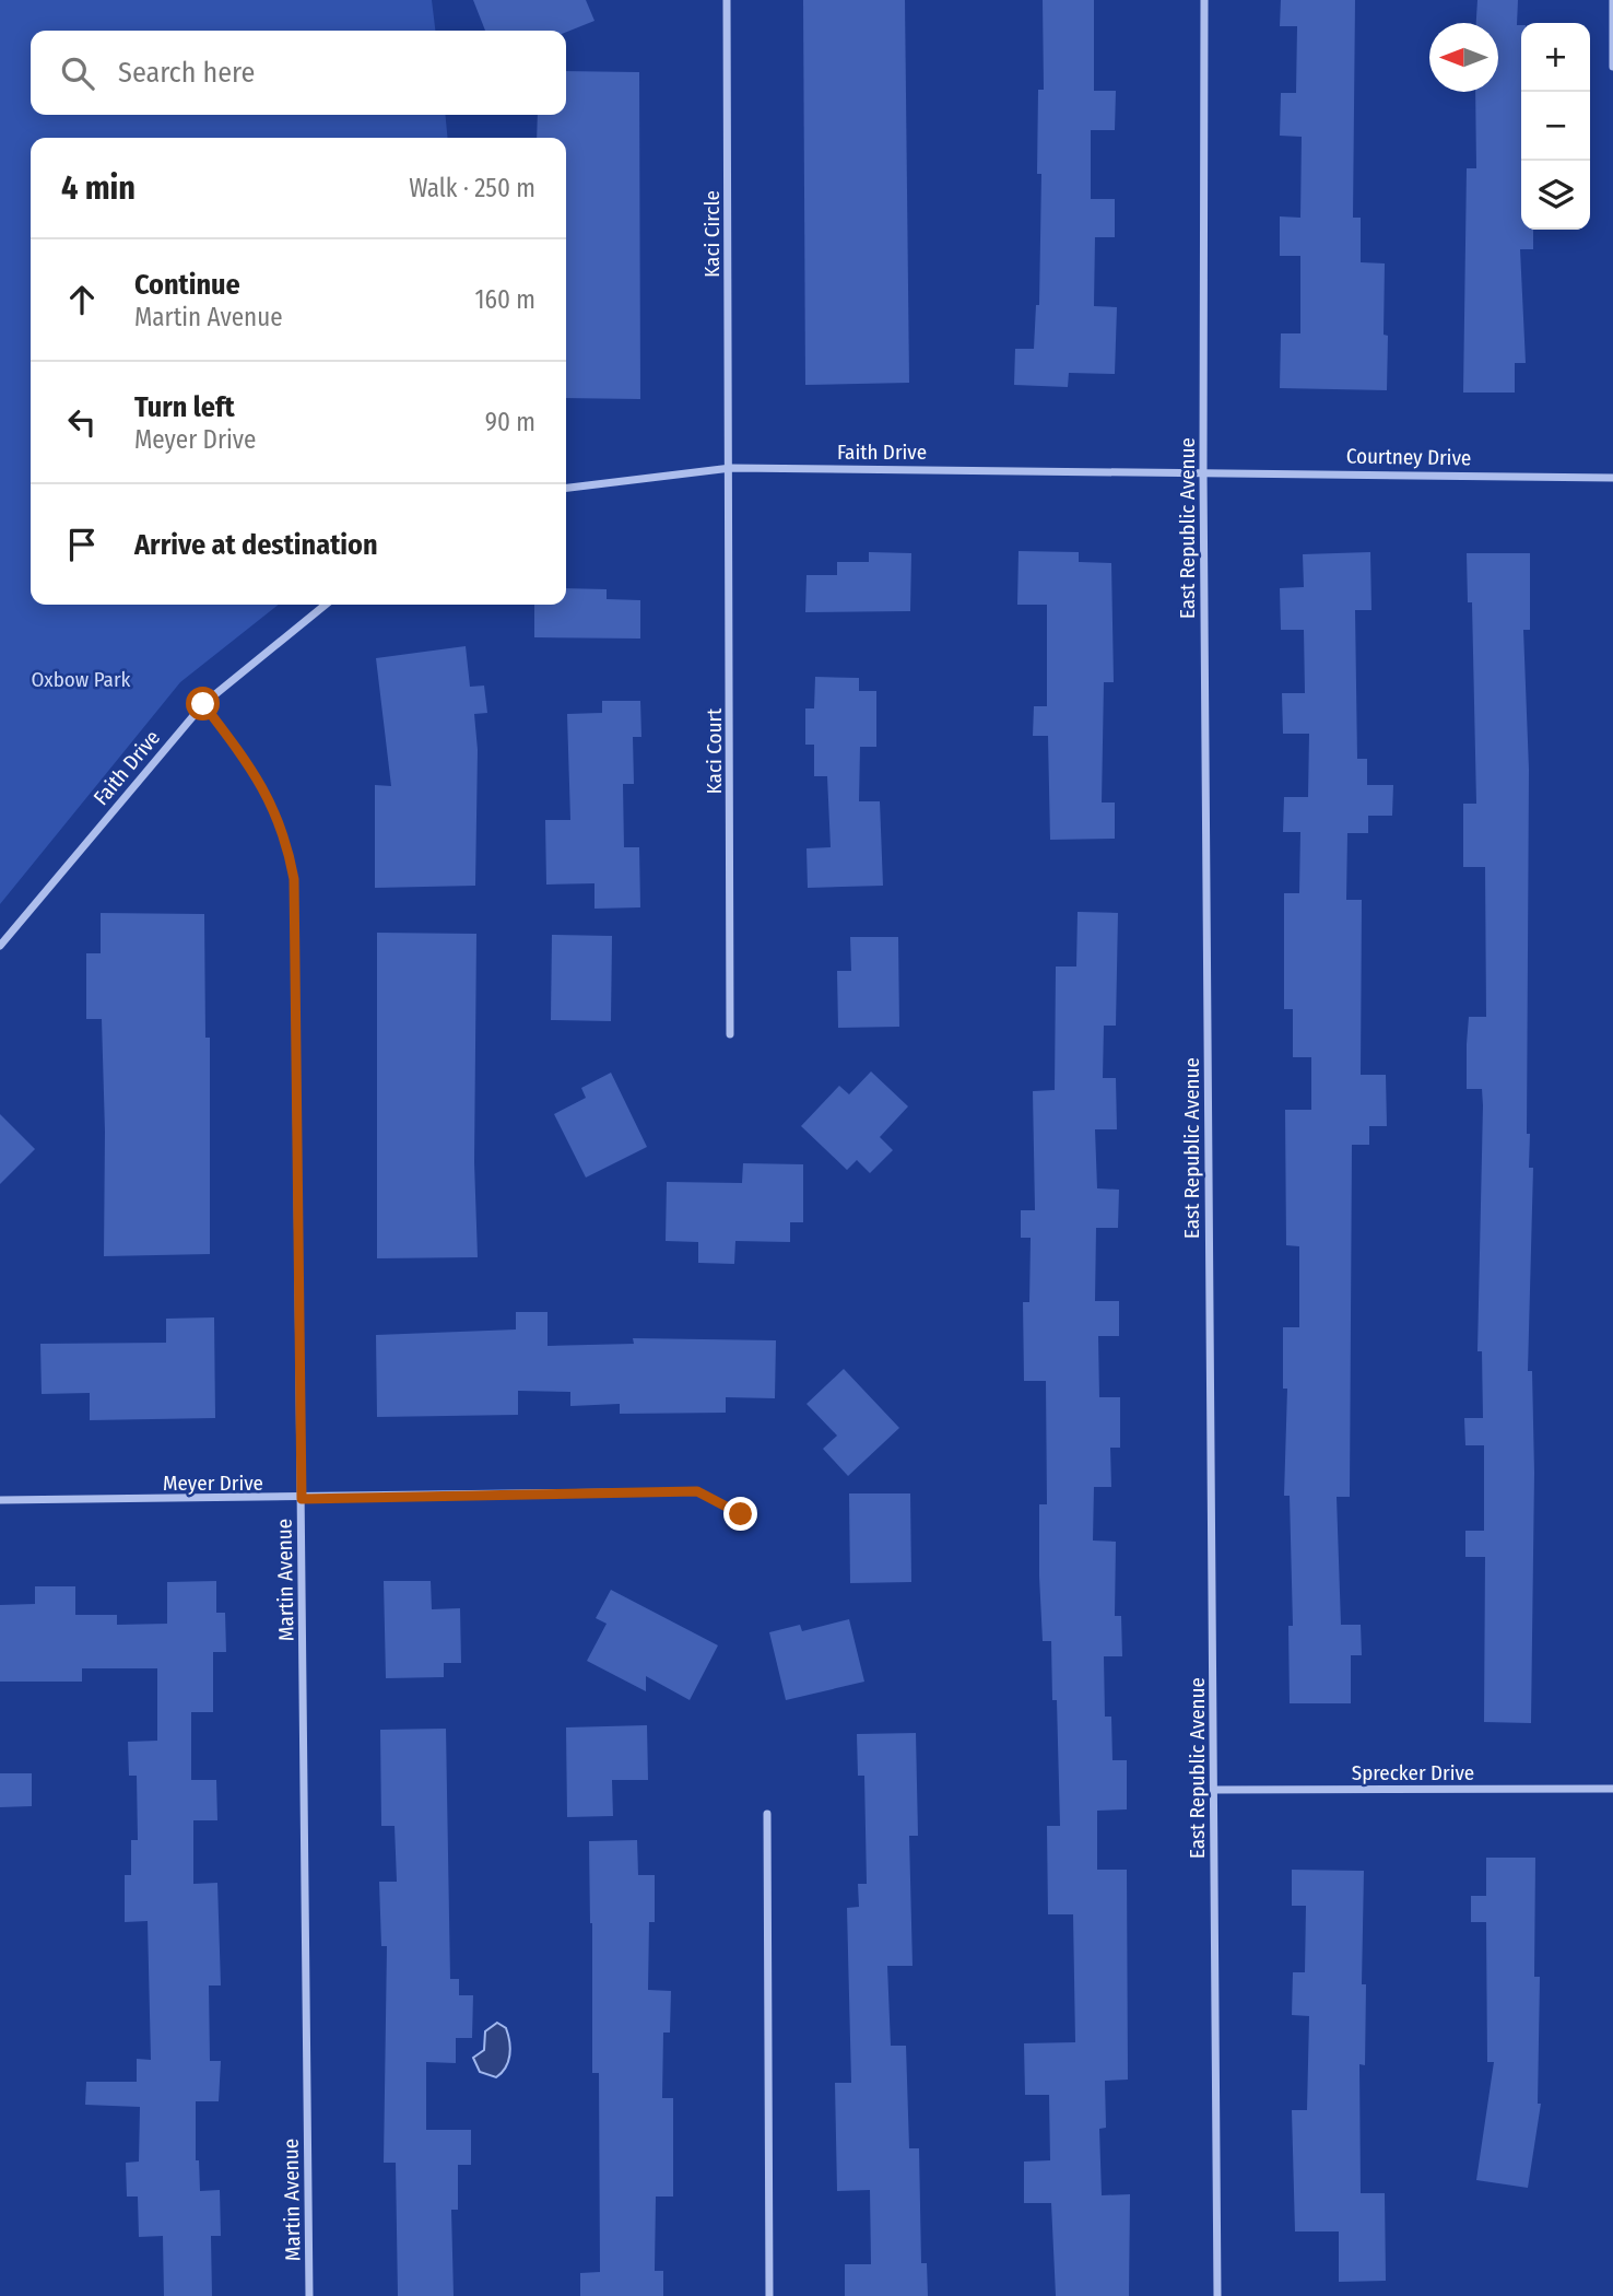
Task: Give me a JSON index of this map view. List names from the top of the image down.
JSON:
{
  "streets": {
    "street": [
      "Kaci Circle",
      "Faith Drive",
      "Courtney Drive",
      "East Republic Avenue",
      "Kaci Court",
      "Meyer Drive",
      "Martin Avenue",
      "Sprecker Drive"
    ]
  },
  "crossings": [
    ["Kaci Circle", "Faith Drive"],
    ["Kaci Circle", "Kaci Court"],
    ["Faith Drive", "Courtney Drive"],
    ["Faith Drive", "East Republic Avenue"],
    ["Faith Drive", "Kaci Court"],
    ["Faith Drive", "Martin Avenue"],
    ["Courtney Drive", "East Republic Avenue"],
    ["East Republic Avenue", "Sprecker Drive"],
    ["Meyer Drive", "Martin Avenue"]
  ],
  "parks": ["Oxbow Park"],
  "north": "left",
  "page": {
    "map_buttons": ["+", "−"],
    "search": "Search here",
    "heading": ["4 min", "Walk · 250 m"],
    "list": [
      ["Continue", "Martin Avenue", "160 m"],
      ["Turn left", "Meyer Drive", "90 m"],
      "Arrive at destination"
    ]
  }
}
